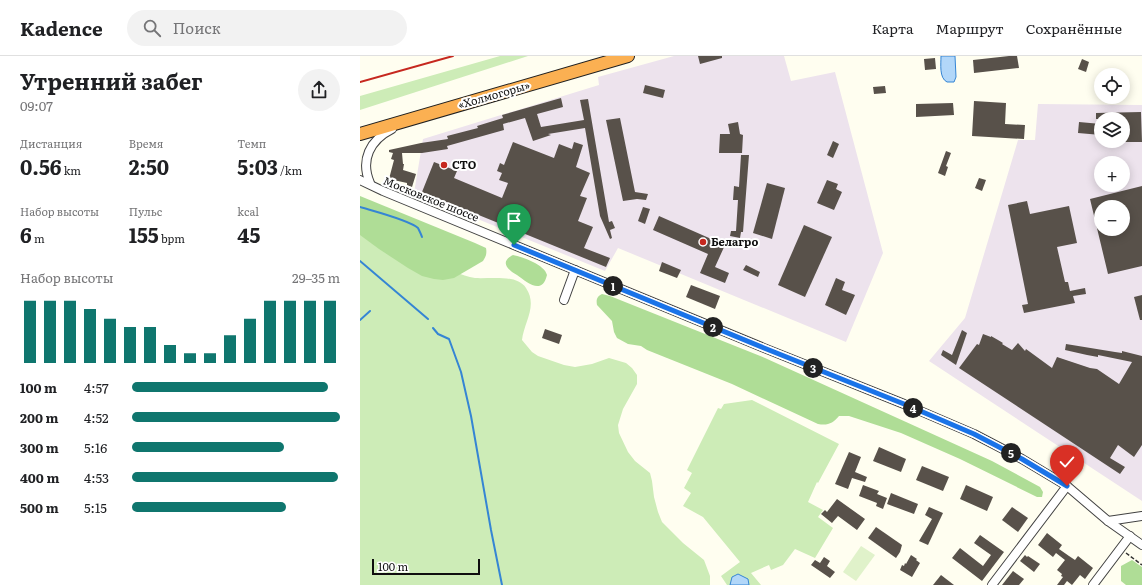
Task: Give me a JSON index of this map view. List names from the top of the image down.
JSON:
{
  "streets": {
    "highway": ["«Холмогоры»"],
    "street": ["Московское шоссе"]
  },
  "places": ["СТО", "Белагро"],
  "scale_bar": "100 m",
  "page": {
    "header": "Kadence",
    "search": "Поиск",
    "nav": ["Карта", "Маршрут", "Сохранённые"],
    "heading": ["Утренний забег", "09:07"],
    "map_buttons": ["+", "−"],
    "stats": [
      ["Дистанция", "0.56 km"],
      ["Время", "2:50"],
      ["Темп", "5:03 /km"],
      ["Набор высоты", "6 m"],
      ["Пульс", "155 bpm"],
      ["kcal", "45"]
    ],
    "chart": ["Набор высоты", "29–35 m"],
    "pins": [
      "1",
      "2",
      "3",
      "4",
      "5"
    ],
    "list": [
      {
        "name": "100 m",
        "note": "4:57"
      },
      {
        "name": "200 m",
        "note": "4:52"
      },
      {
        "name": "300 m",
        "note": "5:16"
      },
      {
        "name": "400 m",
        "note": "4:53"
      },
      {
        "name": "500 m",
        "note": "5:15"
      }
    ],
    "scale": "100 m"
  }
}
